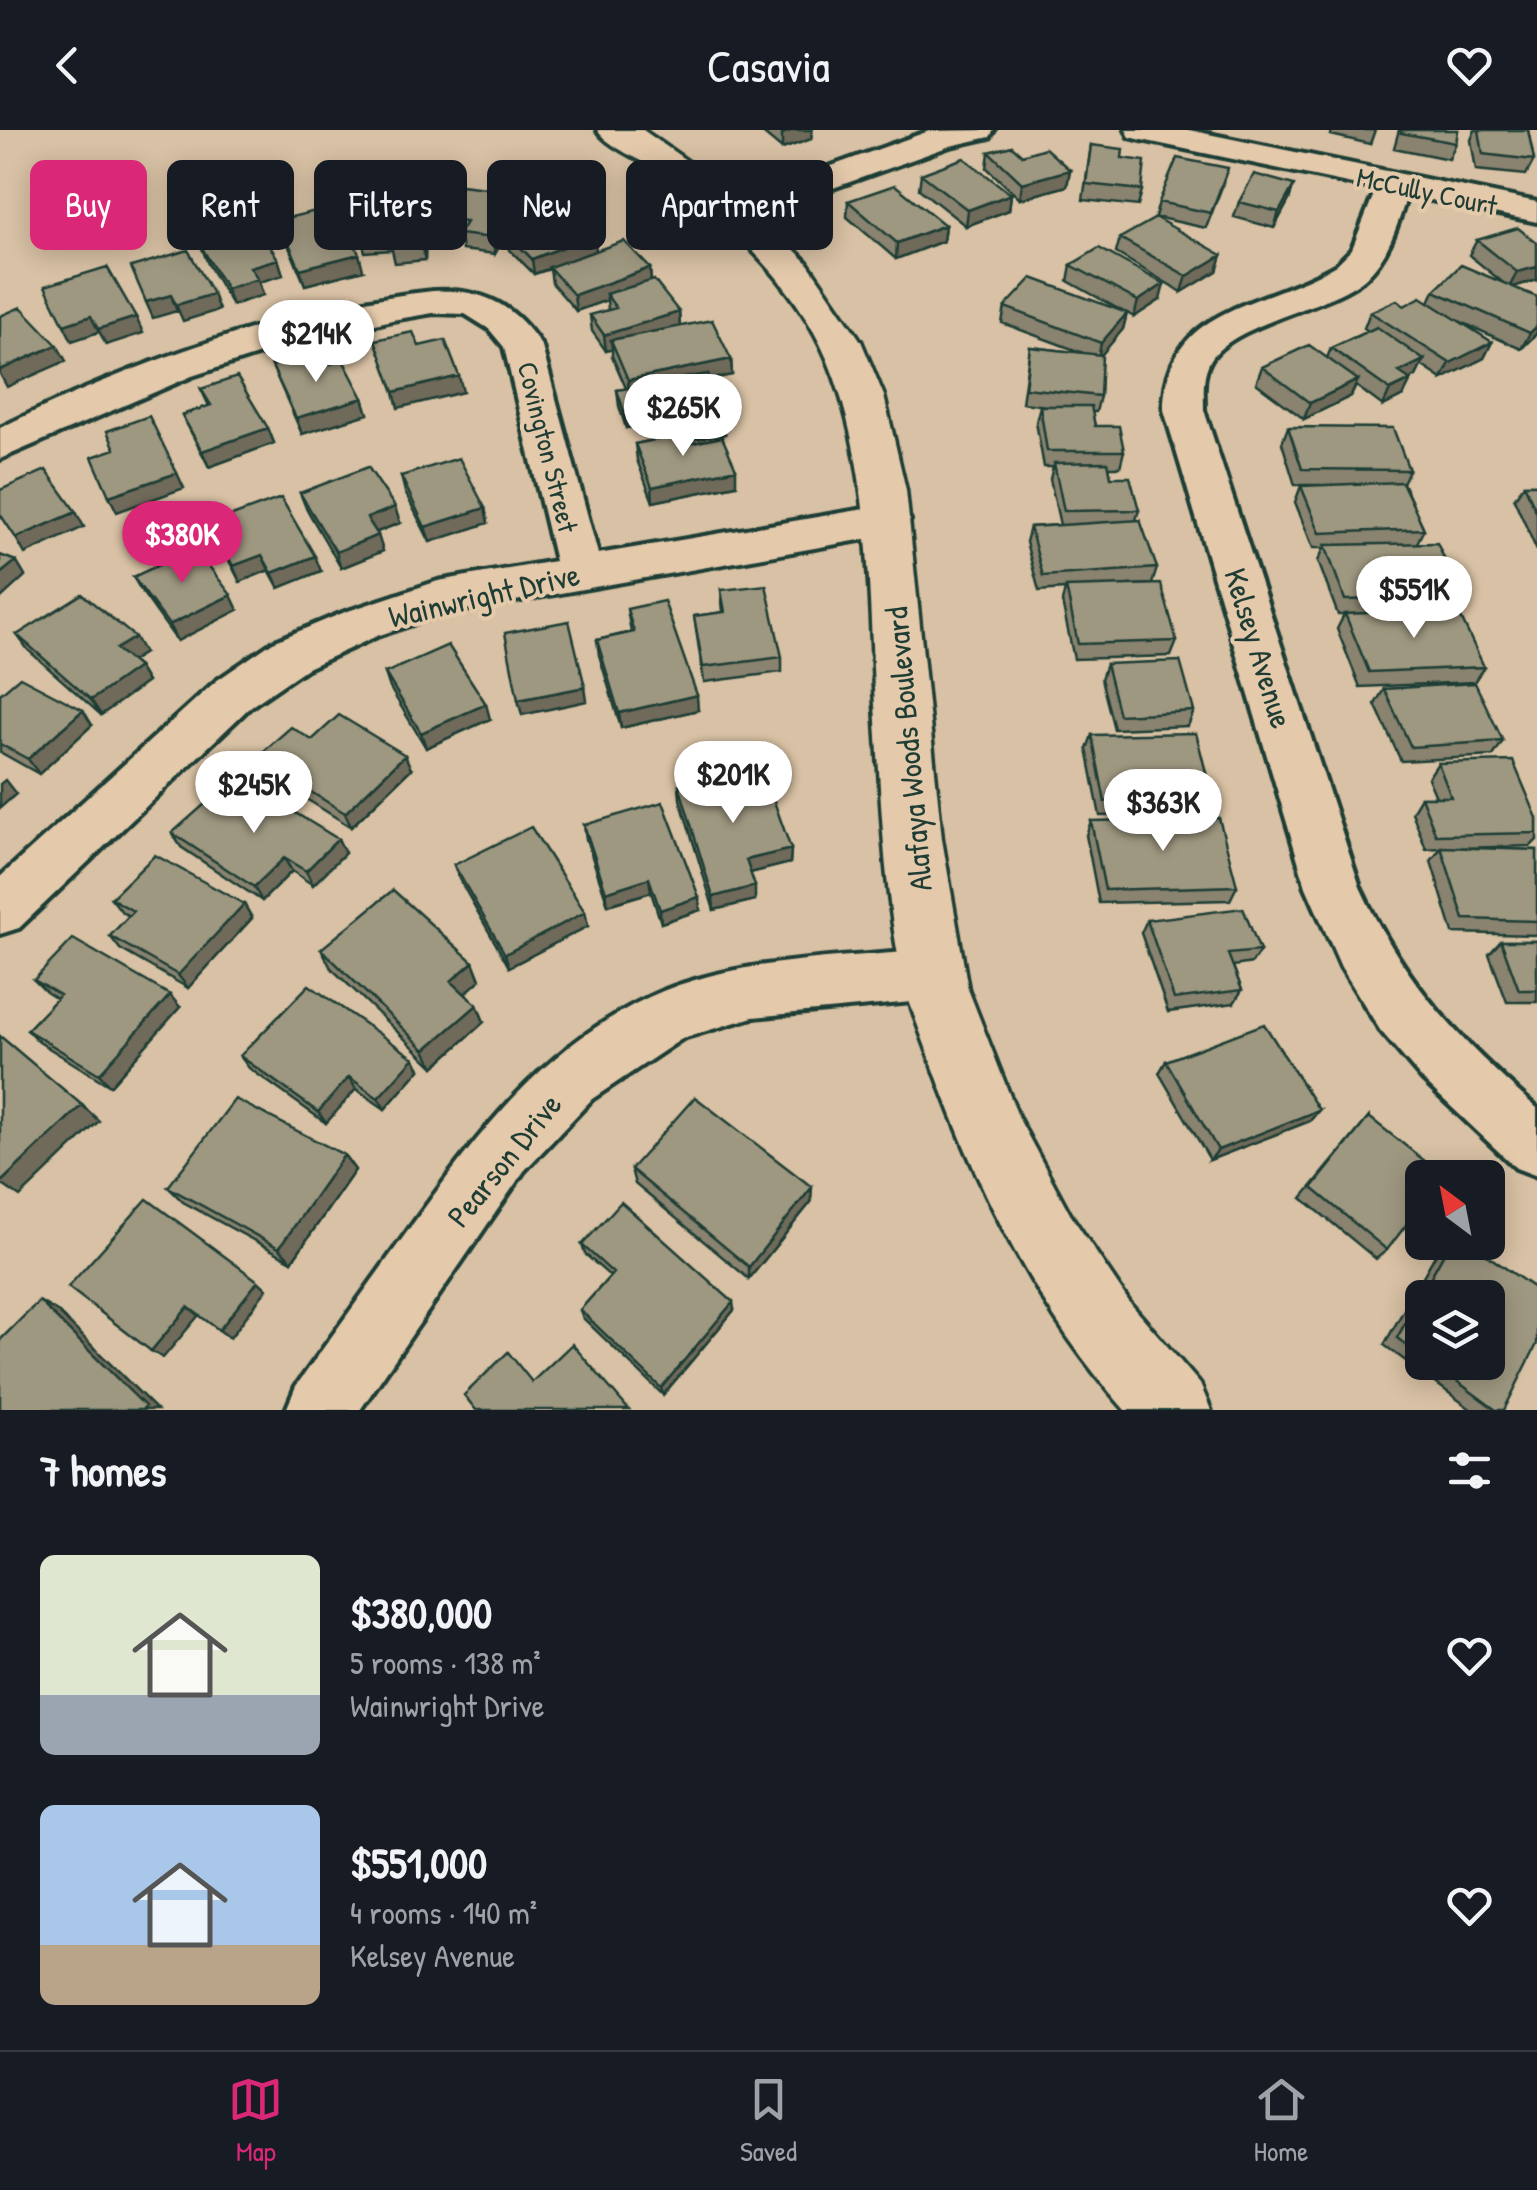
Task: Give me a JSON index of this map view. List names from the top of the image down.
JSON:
{
  "streets": {
    "street": [
      "McCully Court",
      "Covington Street",
      "Wainwright Drive",
      "Kelsey Avenue",
      "Alafaya Woods Boulevard",
      "Pearson Drive"
    ]
  },
  "crossings": [
    ["McCully Court", "Kelsey Avenue"],
    ["Covington Street", "Wainwright Drive"],
    ["Wainwright Drive", "Alafaya Woods Boulevard"],
    ["Alafaya Woods Boulevard", "Pearson Drive"]
  ],
  "north": "top left",
  "page": {
    "header": "Casavia",
    "chip": [
      "Buy",
      "Rent",
      "Filters",
      "New",
      "Apartment"
    ],
    "price": [
      "$214K",
      "$265K",
      "$380K",
      "$551K",
      "$201K",
      "$245K",
      "$363K"
    ],
    "heading": "7 homes",
    "list": [
      {
        "name": "$380,000",
        "note": "5 rooms · 138 m² · Wainwright Drive"
      },
      {
        "name": "$551,000",
        "note": "4 rooms · 140 m² · Kelsey Avenue"
      }
    ],
    "tabs": ["Map", "Saved", "Home"]
  }
}
